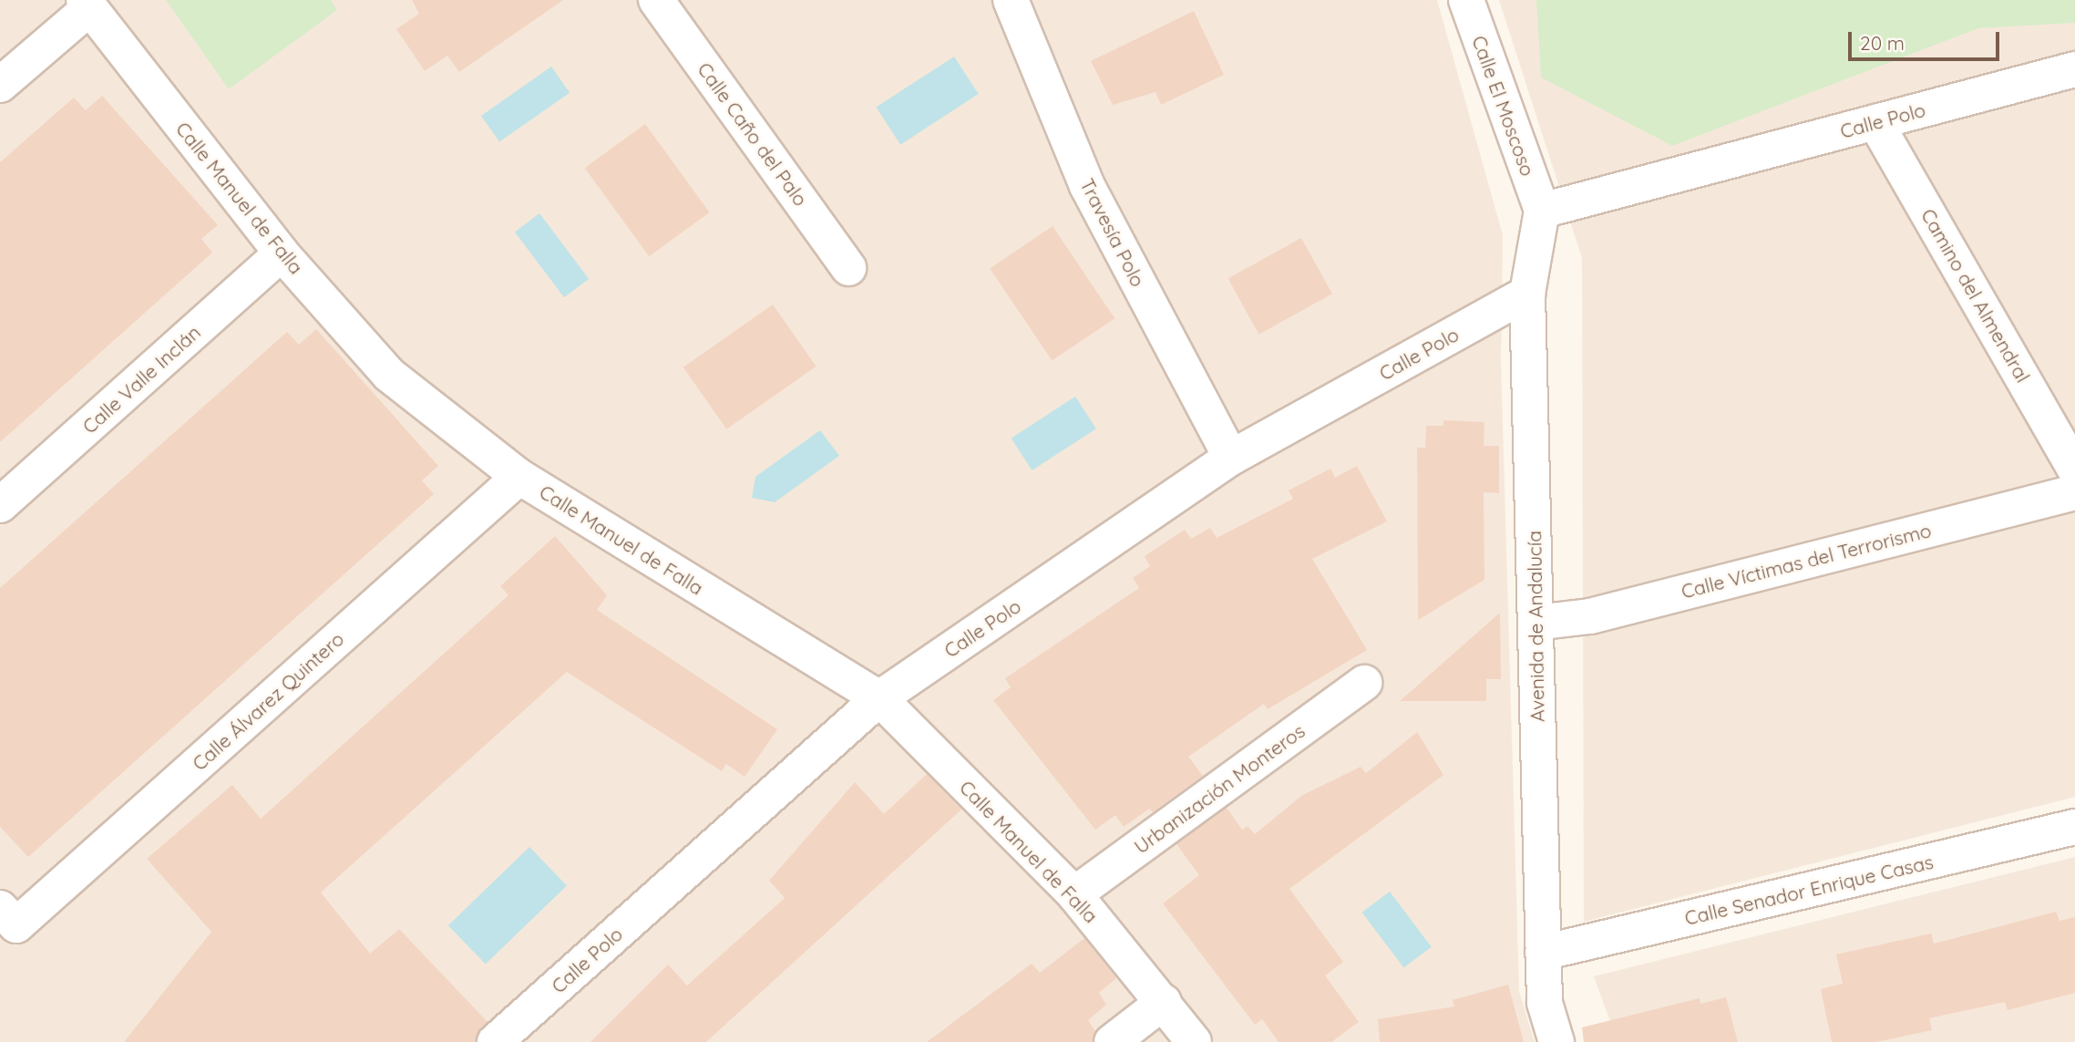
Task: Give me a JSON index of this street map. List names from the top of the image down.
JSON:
{
  "streets": {
    "street": [
      "Calle El Moscoso",
      "Calle Polo",
      "Calle Caño del Palo",
      "Calle Manuel de Falla",
      "Travesía Polo",
      "Camino del Almendral",
      "Calle Valle Inclán",
      "Calle Víctimas del Terrorismo",
      "Avenida de Andalucía",
      "Calle Álvarez Quintero",
      "Urbanización Monteros",
      "Calle Senador Enrique Casas"
    ]
  },
  "crossings": [
    ["Calle El Moscoso", "Calle Polo"],
    ["Calle El Moscoso", "Avenida de Andalucía"],
    ["Calle Polo", "Calle Manuel de Falla"],
    ["Calle Polo", "Travesía Polo"],
    ["Calle Polo", "Camino del Almendral"],
    ["Calle Polo", "Avenida de Andalucía"],
    ["Calle Manuel de Falla", "Calle Valle Inclán"],
    ["Calle Manuel de Falla", "Calle Álvarez Quintero"],
    ["Calle Manuel de Falla", "Urbanización Monteros"],
    ["Calle Víctimas del Terrorismo", "Avenida de Andalucía"],
    ["Avenida de Andalucía", "Calle Senador Enrique Casas"]
  ],
  "scale_bar": "20 m"
}
